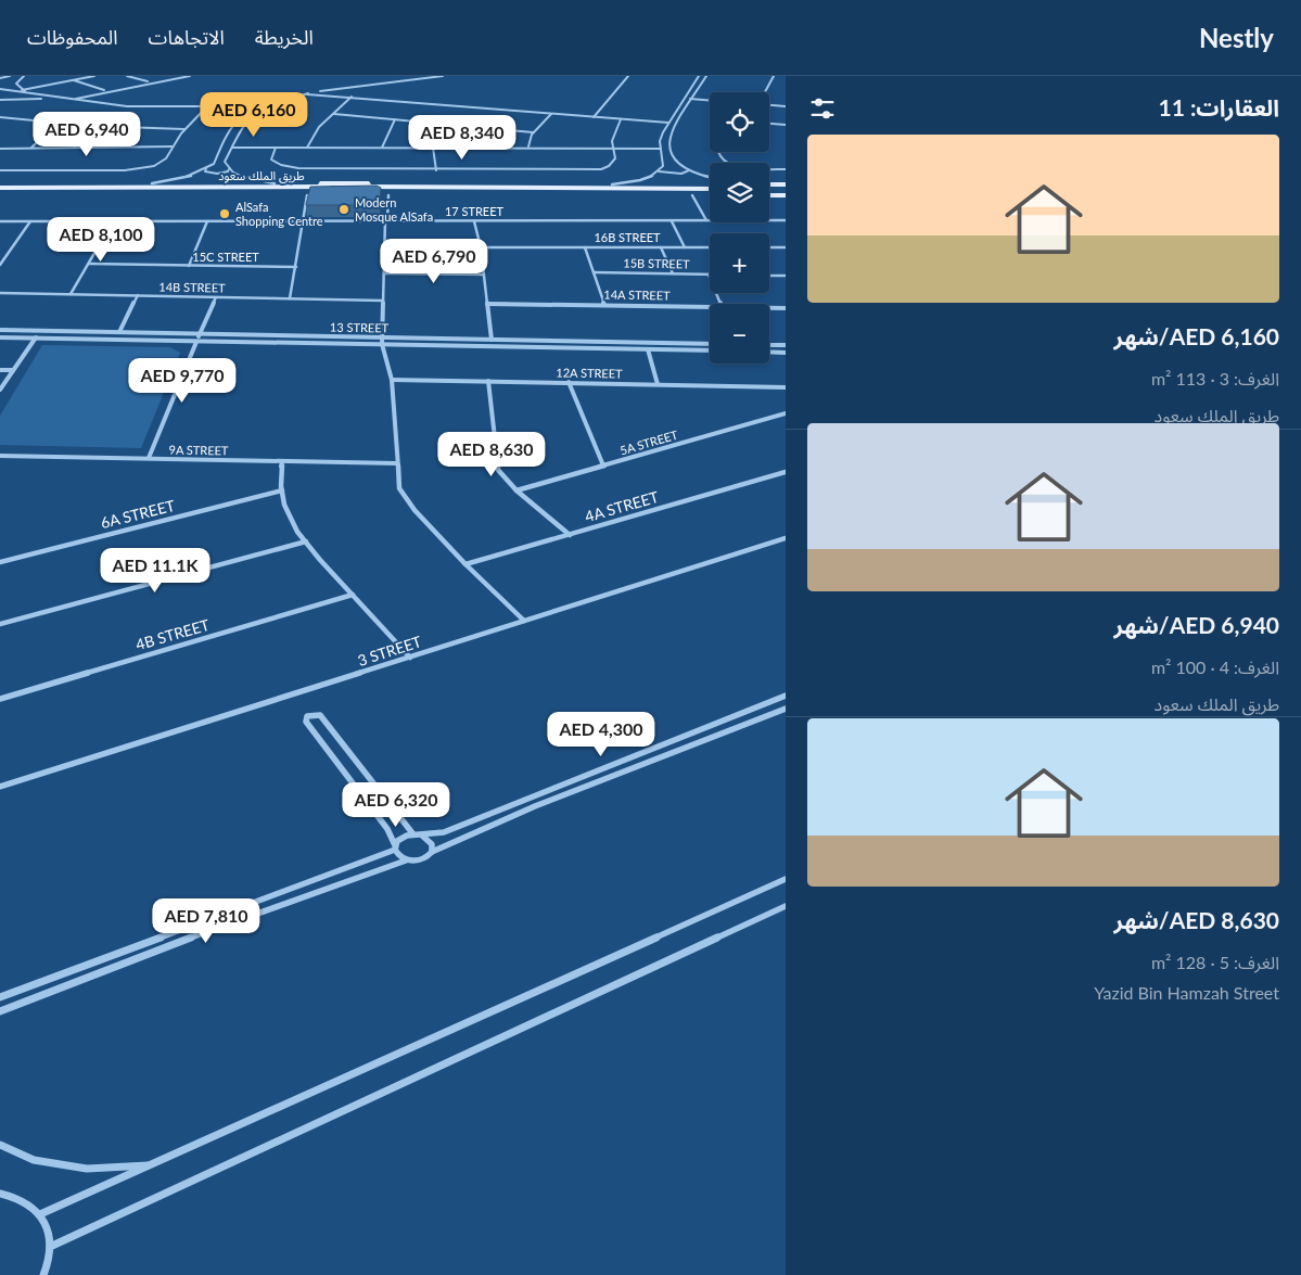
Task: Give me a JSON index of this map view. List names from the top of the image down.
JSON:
{
  "streets": {
    "main road": ["طريق الملك سعود"],
    "street": [
      "17 STREET",
      "16B STREET",
      "15C STREET",
      "15B STREET",
      "14B STREET",
      "14A STREET",
      "13 STREET",
      "12A STREET",
      "5A STREET",
      "9A STREET",
      "4A STREET",
      "6A STREET",
      "4B STREET",
      "3 STREET"
    ]
  },
  "places": ["Modern Mosque AlSafa", "AlSafa Shopping Centre"],
  "page": {
    "header": "Nestly",
    "nav": ["الخريطة", "الاتجاهات", "المحفوظات"],
    "heading": "العقارات: 11",
    "map_buttons": ["+", "−"],
    "price": [
      "AED 6,160",
      "AED 6,940",
      "AED 8,340",
      "AED 8,100",
      "AED 6,790",
      "AED 9,770",
      "AED 8,630",
      "AED 11.1K",
      "AED 4,300",
      "AED 6,320",
      "AED 7,810"
    ],
    "list": [
      {
        "name": "AED 6,160/شهر",
        "note": "الغرف: 3 · 113 m² · طريق الملك سعود"
      },
      {
        "name": "AED 6,940/شهر",
        "note": "الغرف: 4 · 100 m² · طريق الملك سعود"
      },
      {
        "name": "AED 8,630/شهر",
        "note": "الغرف: 5 · 128 m² · Yazid Bin Hamzah Street"
      }
    ]
  }
}
